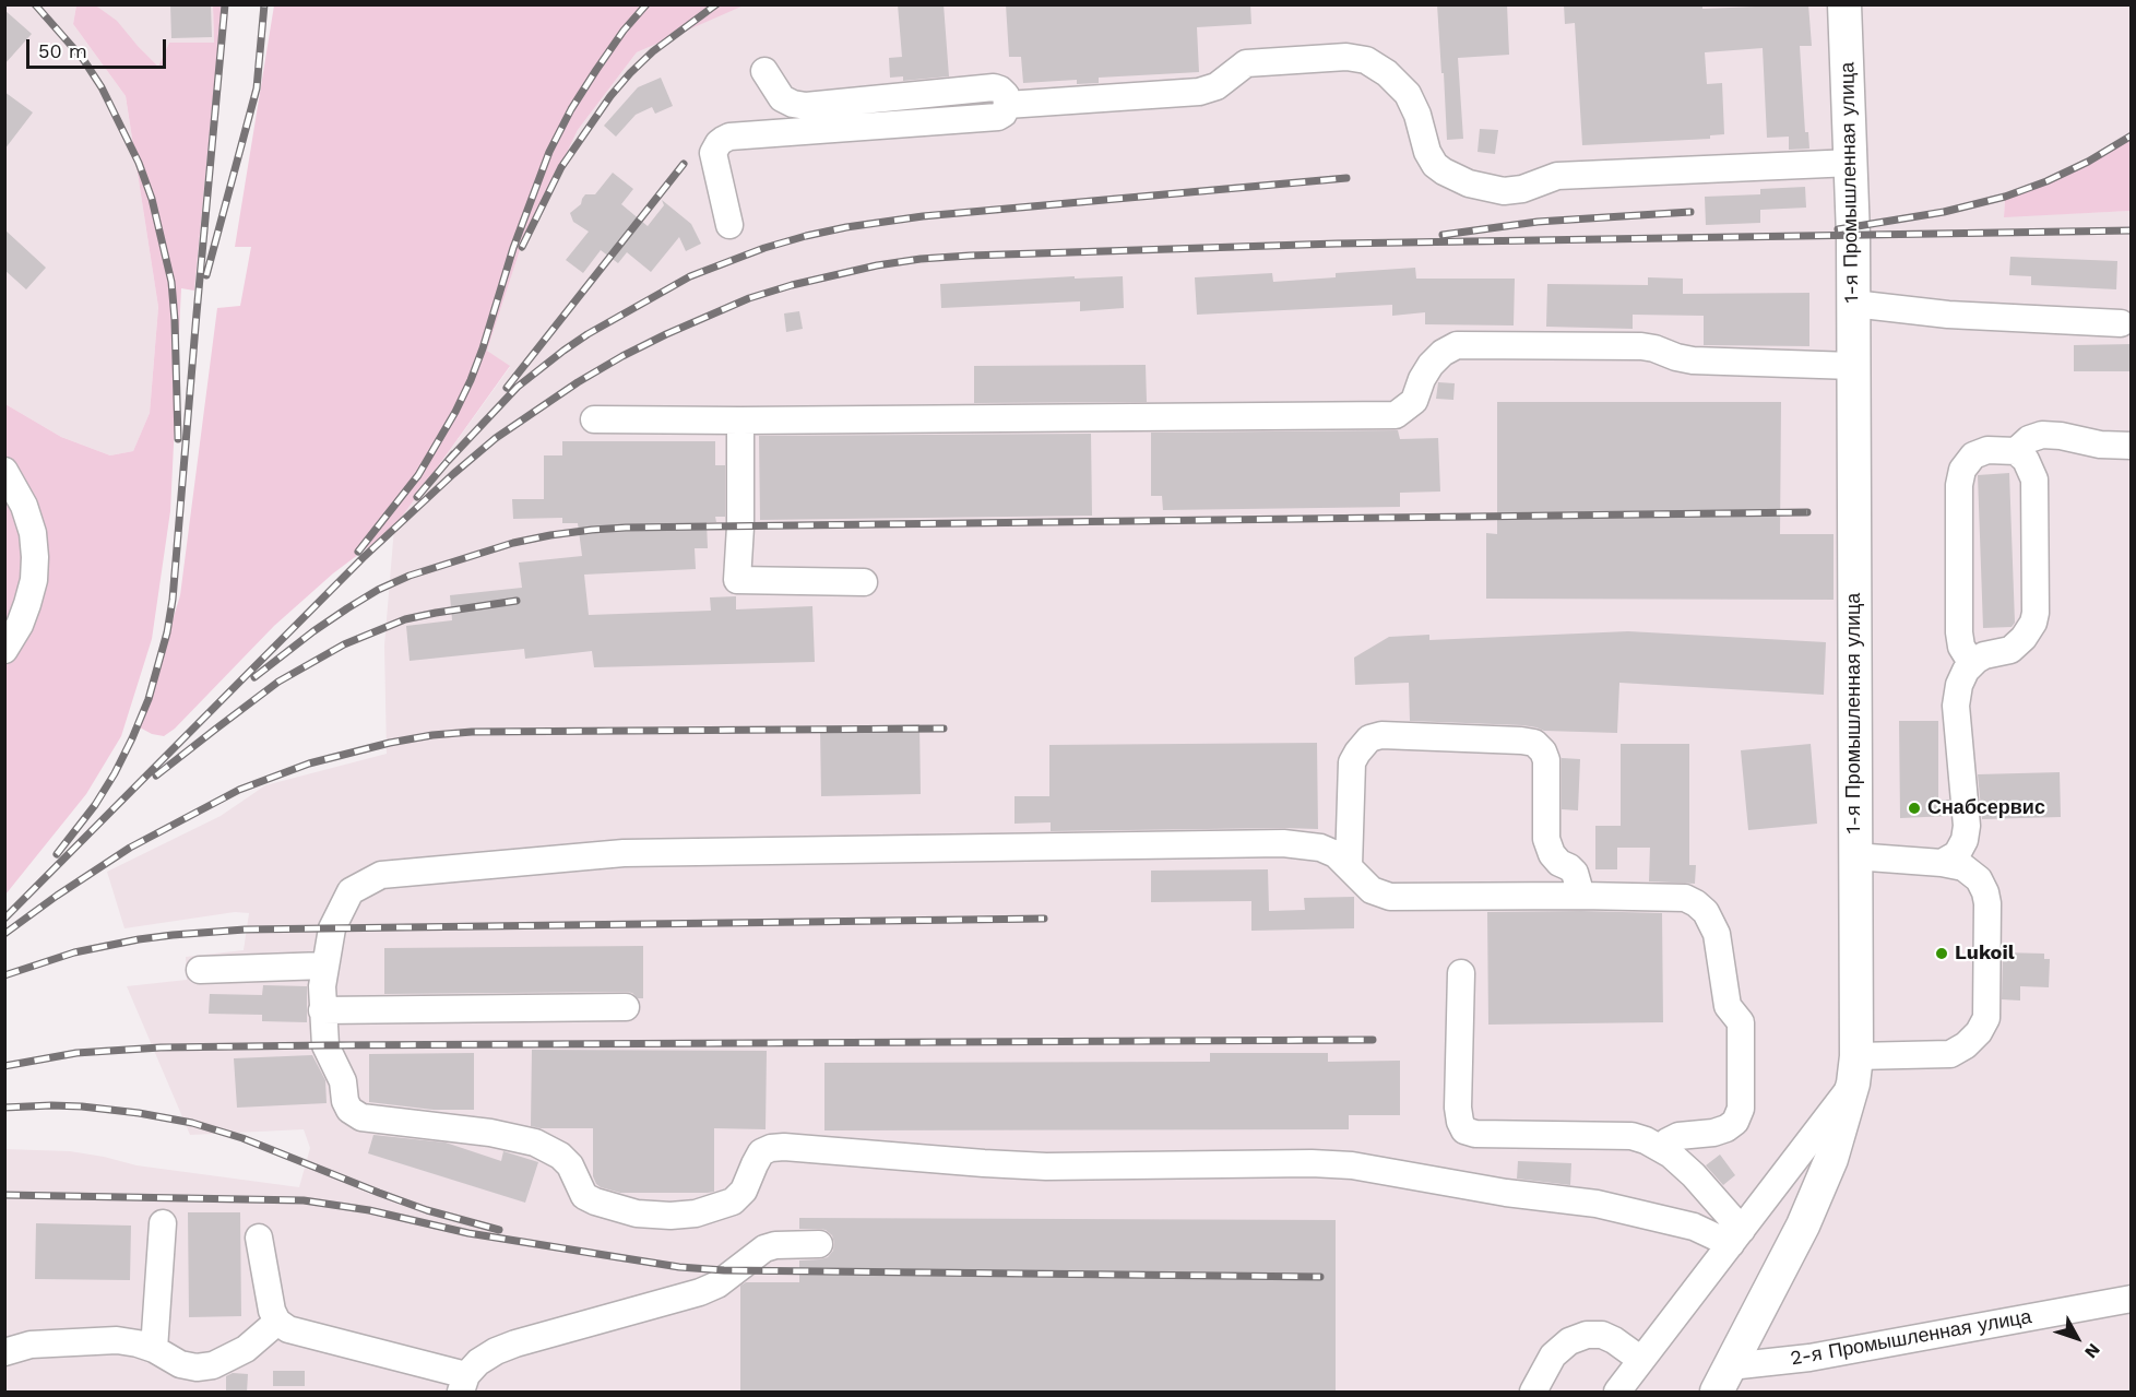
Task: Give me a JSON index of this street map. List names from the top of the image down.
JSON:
{
  "streets": {
    "main road": ["1-я Промышленная улица"],
    "street": ["2-я Промышленная улица"]
  },
  "crossings": [
    ["1-я Промышленная улица", "2-я Промышленная улица"]
  ],
  "places": ["Снабсервис", "Lukoil"],
  "scale_bar": "50 m",
  "north": "bottom right"
}
